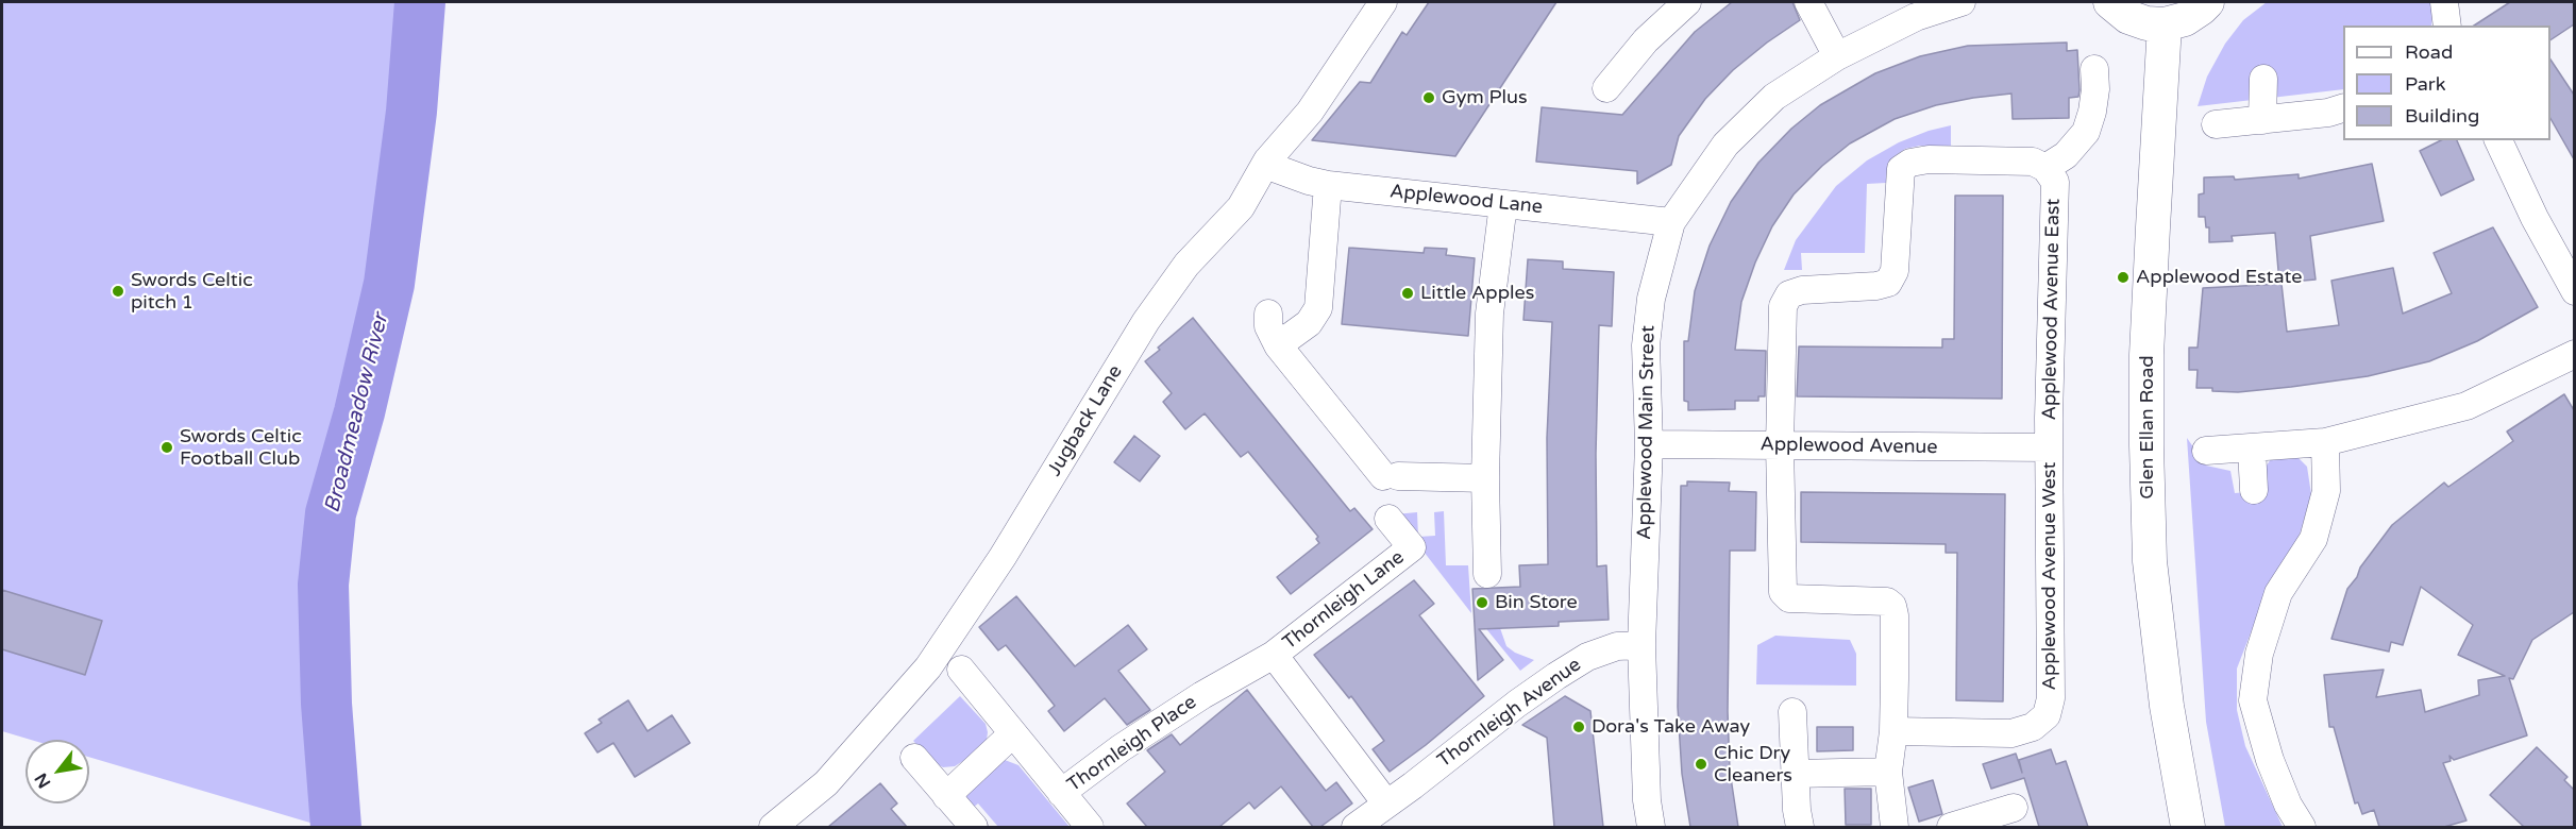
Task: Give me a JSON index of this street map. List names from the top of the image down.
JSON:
{
  "streets": {
    "street": [
      "Applewood Lane",
      "Applewood Avenue East",
      "Jugback Lane",
      "Glen Ellan Road",
      "Applewood Main Street",
      "Applewood Avenue",
      "Applewood Avenue West",
      "Thornleigh Lane",
      "Thornleigh Avenue",
      "Thornleigh Place"
    ]
  },
  "crossings": [
    ["Applewood Lane", "Jugback Lane"],
    ["Applewood Lane", "Applewood Main Street"],
    ["Applewood Avenue East", "Applewood Avenue"],
    ["Applewood Avenue East", "Applewood Avenue West"],
    ["Applewood Main Street", "Applewood Avenue"],
    ["Applewood Main Street", "Thornleigh Avenue"],
    ["Applewood Avenue", "Applewood Avenue West"],
    ["Thornleigh Lane", "Thornleigh Avenue"],
    ["Thornleigh Lane", "Thornleigh Place"]
  ],
  "water": ["Broadmeadow River"],
  "places": [
    "Gym Plus",
    "Applewood Estate",
    "Swords Celtic pitch 1",
    "Little Apples",
    "Swords Celtic Football Club",
    "Bin Store",
    "Dora's Take Away",
    "Chic Dry Cleaners"
  ],
  "legend": ["Road", "Park", "Building"],
  "north": "bottom left"
}
